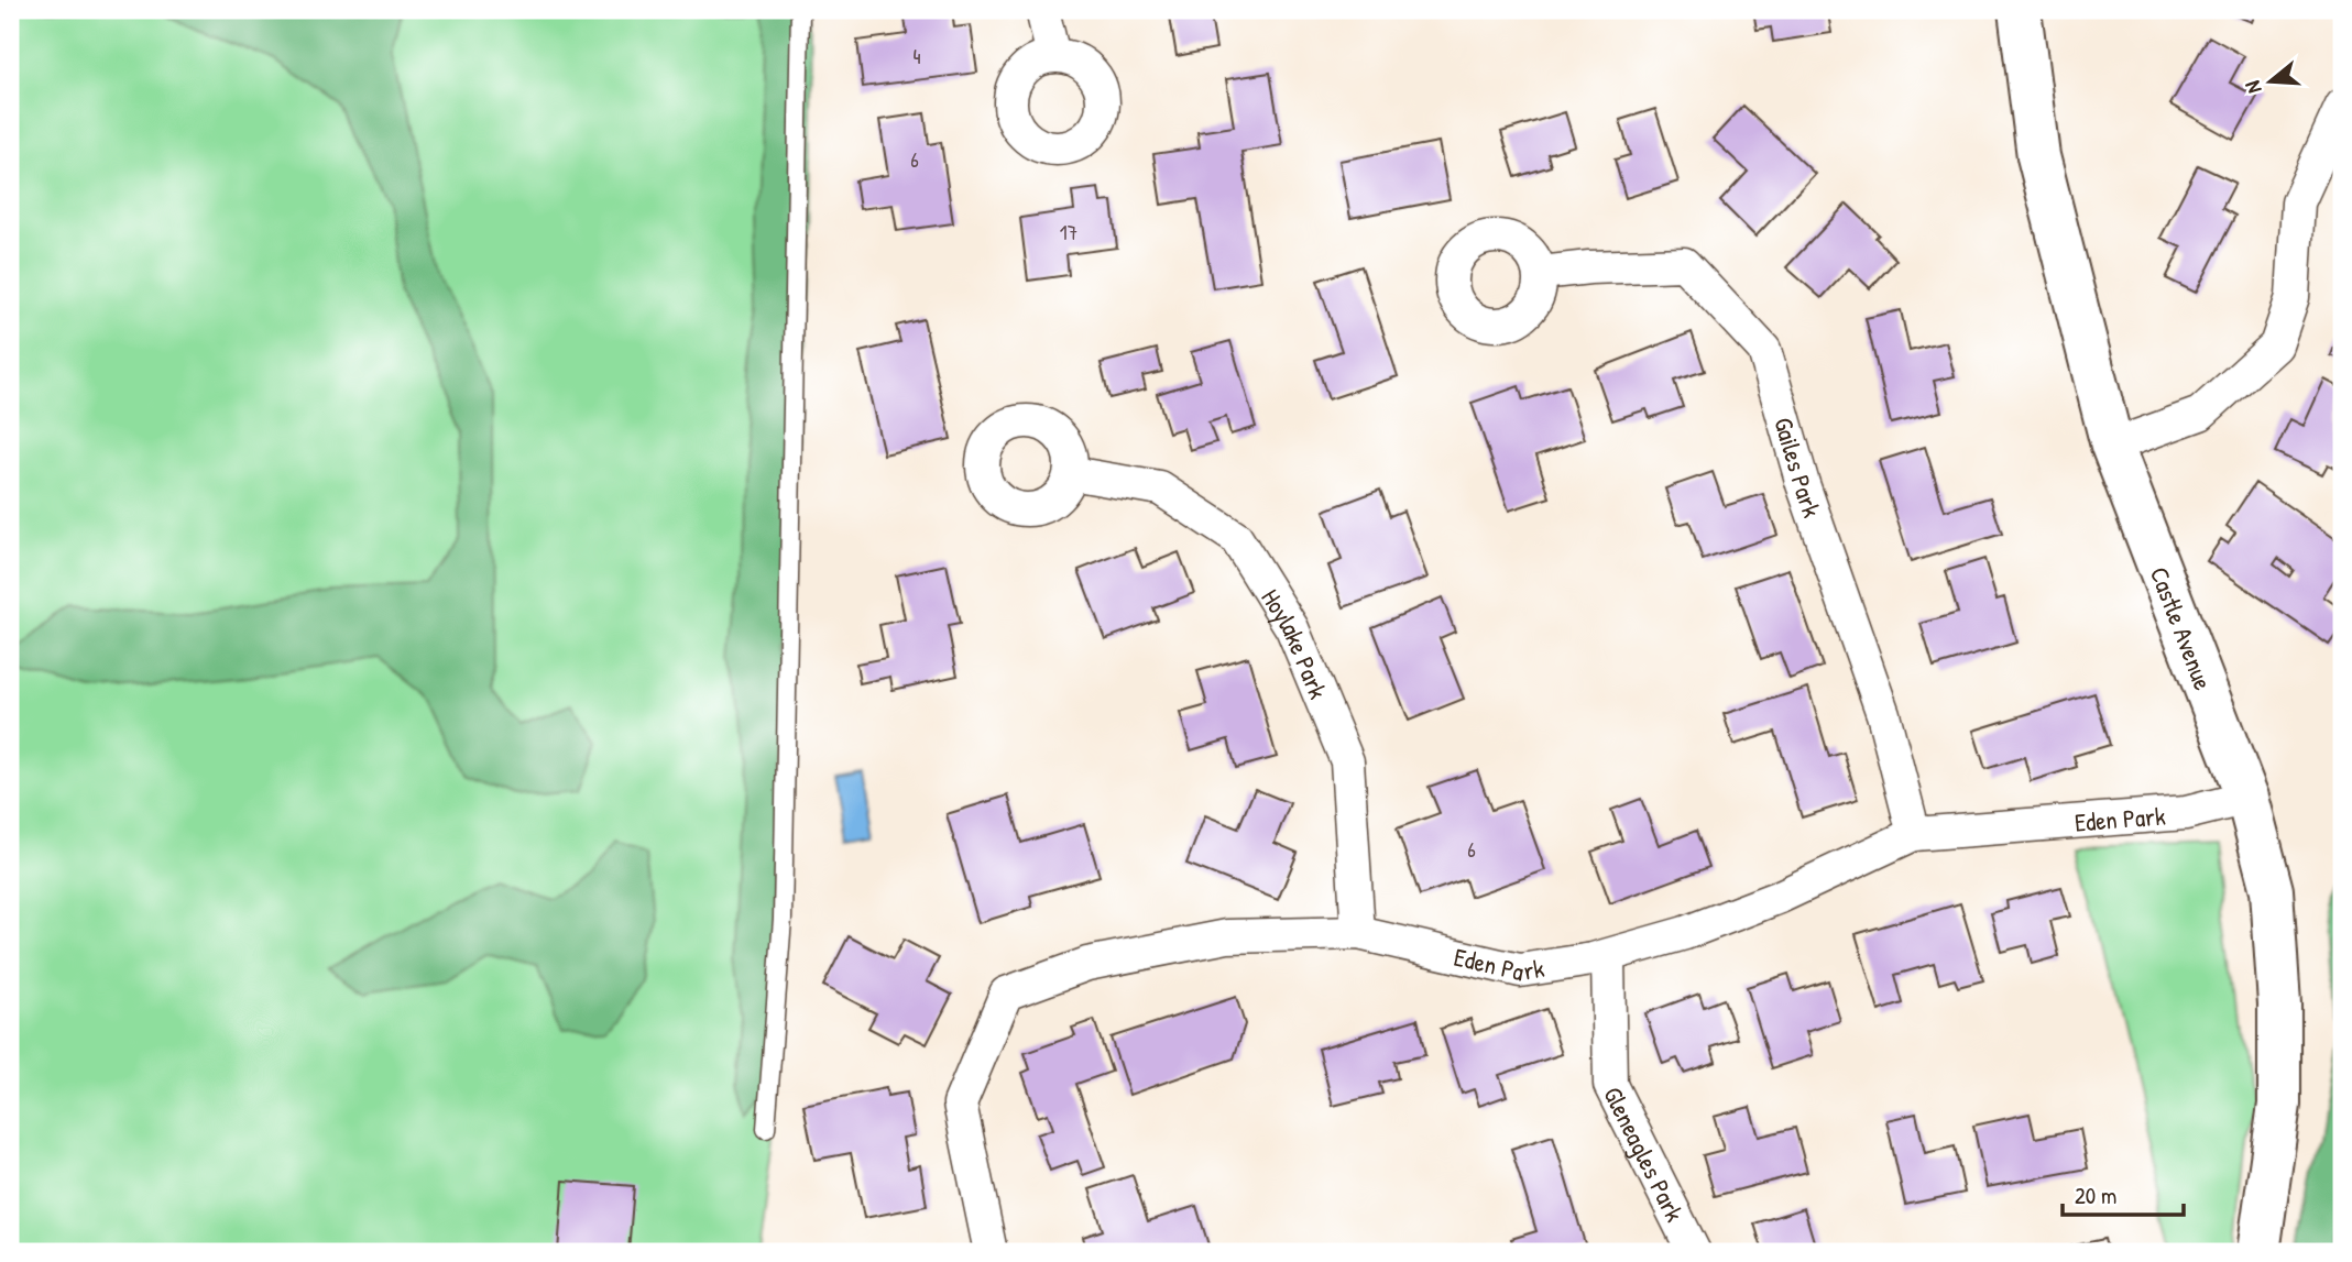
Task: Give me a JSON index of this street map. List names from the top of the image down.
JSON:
{
  "streets": {
    "street": [
      "Gailes Park",
      "Castle Avenue",
      "Hoylake Park",
      "Eden Park",
      "Gleneagles Park"
    ]
  },
  "crossings": [
    ["Gailes Park", "Eden Park"],
    ["Castle Avenue", "Eden Park"],
    ["Hoylake Park", "Eden Park"],
    ["Eden Park", "Gleneagles Park"]
  ],
  "house_numbers": [
    "4",
    "6",
    "17",
    "6"
  ],
  "scale_bar": "20 m",
  "north": "left"
}
